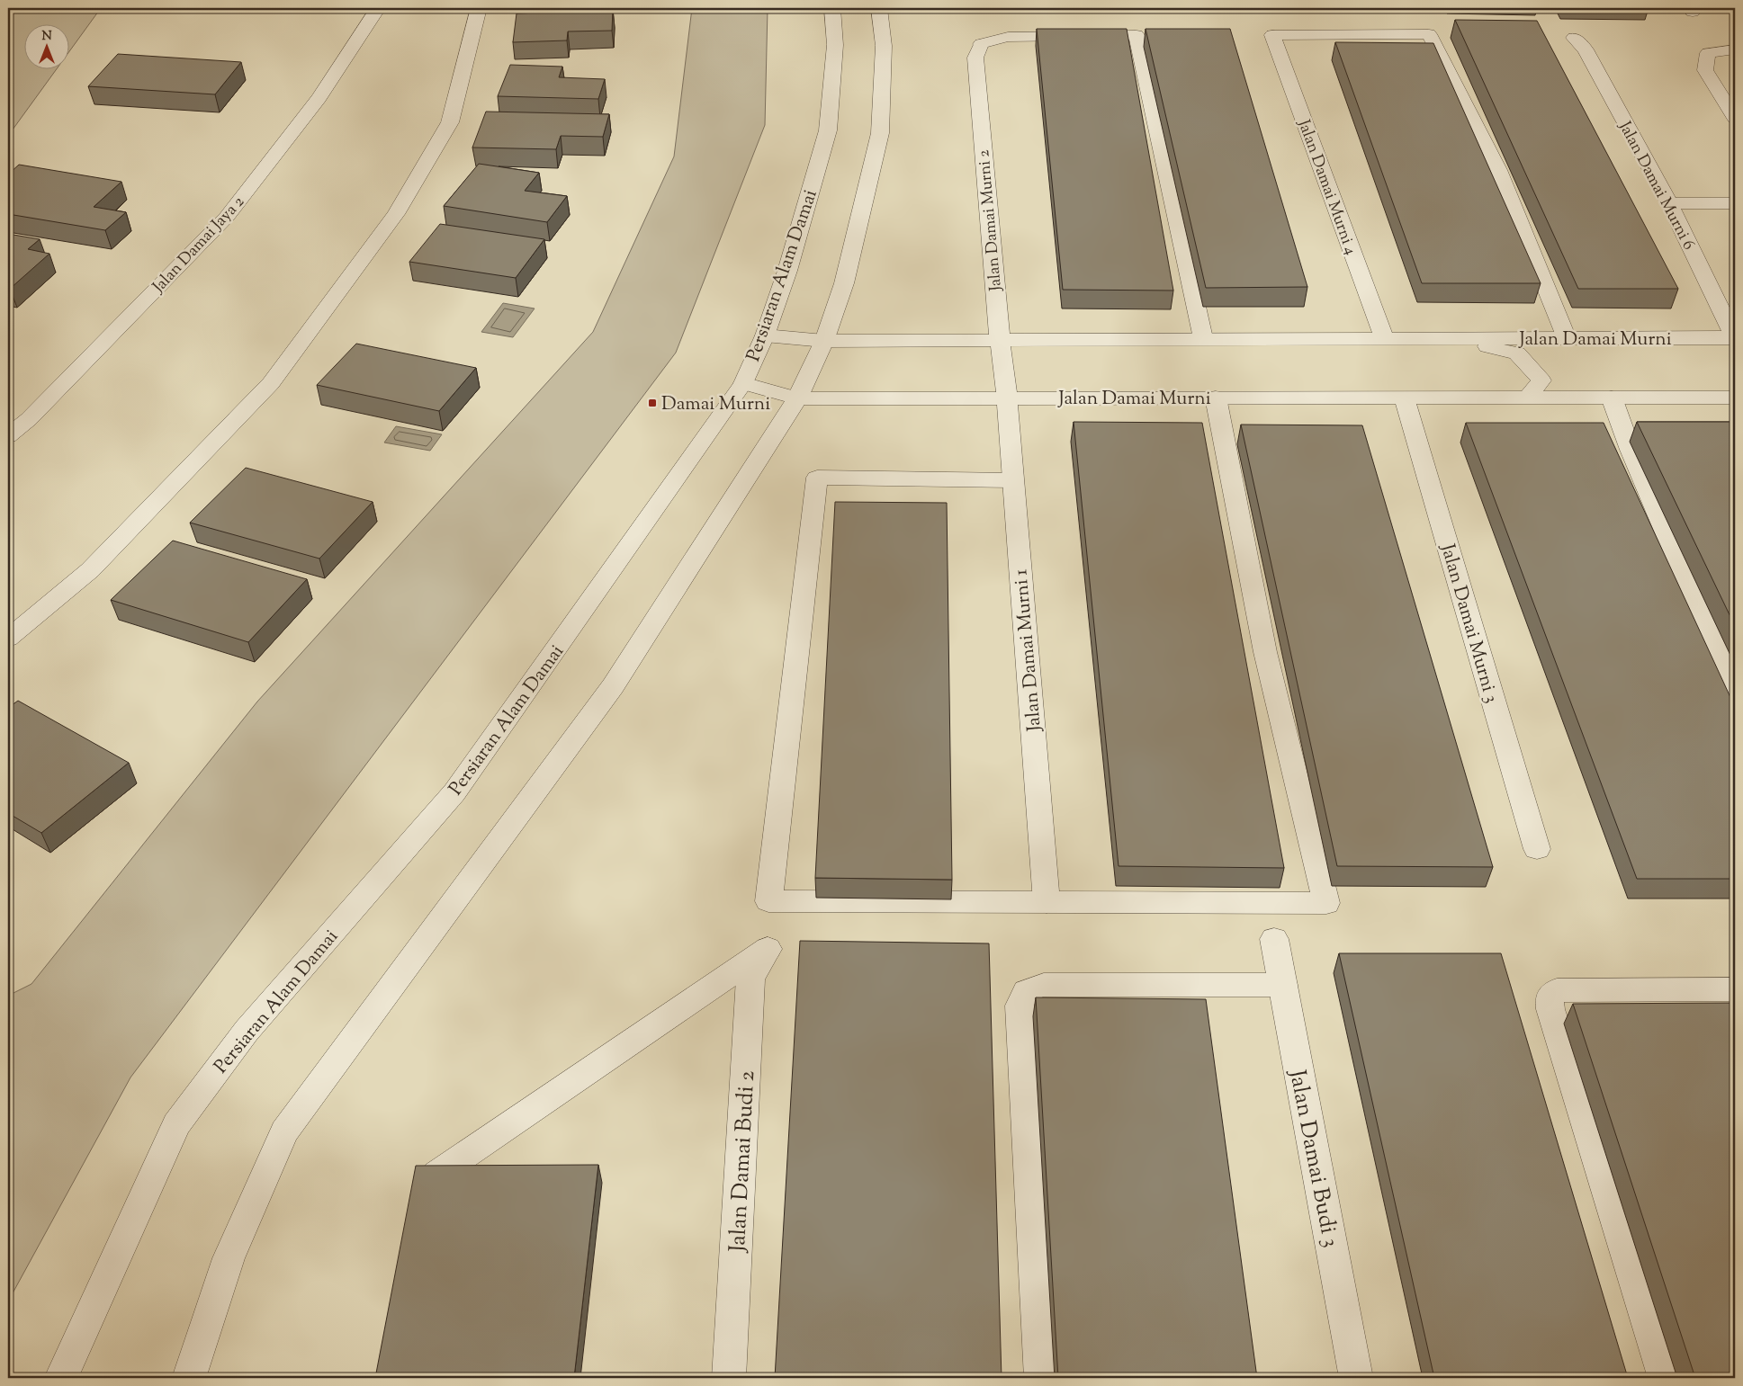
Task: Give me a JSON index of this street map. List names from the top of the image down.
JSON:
{
  "streets": {
    "street": [
      "Jalan Damai Murni 6",
      "Jalan Damai Murni 4",
      "Jalan Damai Murni 2",
      "Jalan Damai Jaya 2",
      "Persiaran Alam Damai",
      "Jalan Damai Murni",
      "Jalan Damai Murni 3",
      "Jalan Damai Murni 1",
      "Jalan Damai Budi 3",
      "Jalan Damai Budi 2"
    ]
  },
  "crossings": [
    ["Jalan Damai Murni 6", "Jalan Damai Murni"],
    ["Jalan Damai Murni 4", "Jalan Damai Murni"],
    ["Jalan Damai Murni 2", "Jalan Damai Murni"],
    ["Jalan Damai Murni 2", "Jalan Damai Murni 1"],
    ["Persiaran Alam Damai", "Jalan Damai Murni"],
    ["Jalan Damai Murni", "Jalan Damai Murni 3"],
    ["Jalan Damai Murni", "Jalan Damai Murni 1"]
  ],
  "places": {
    "transit": ["Damai Murni"]
  },
  "north": "top"
}
